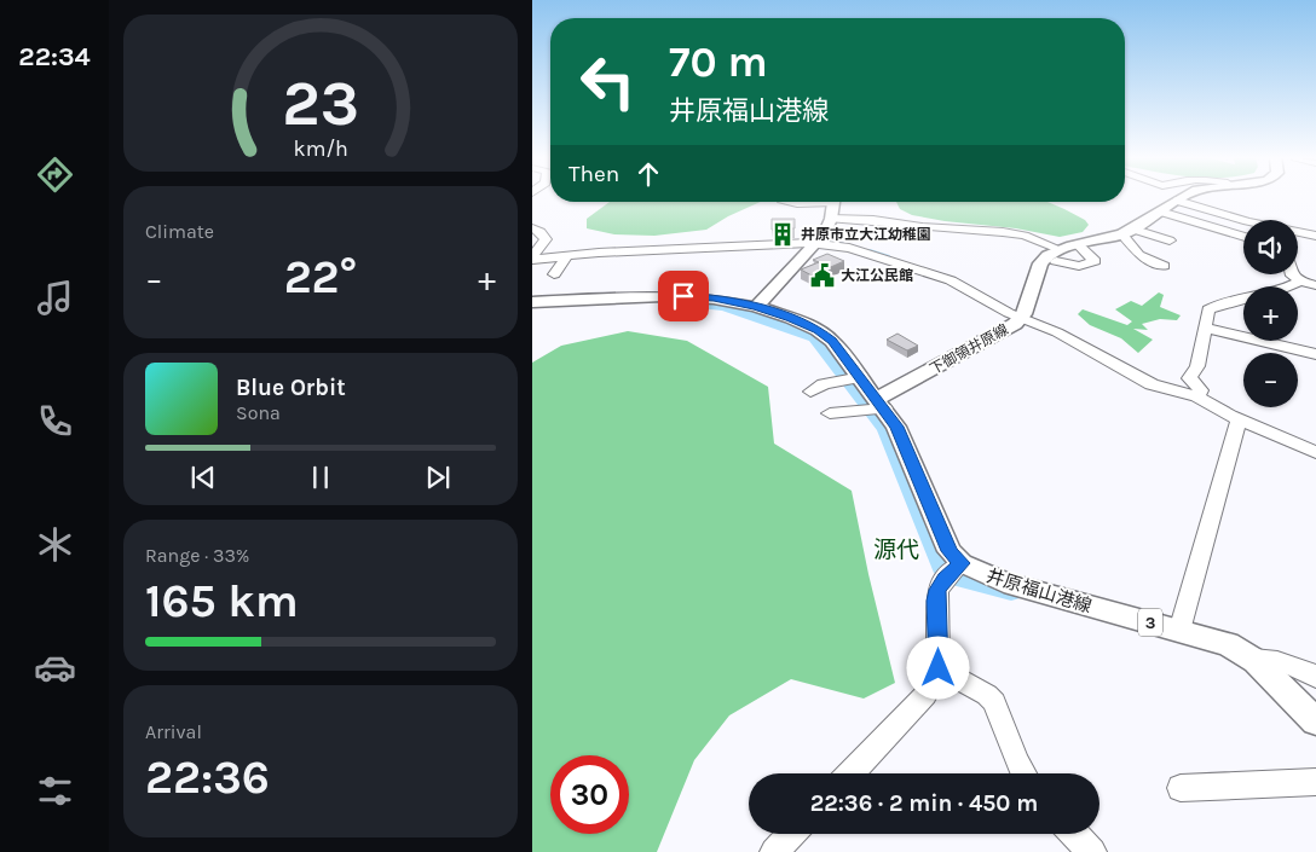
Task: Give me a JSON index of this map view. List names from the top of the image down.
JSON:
{
  "streets": {
    "main road": ["下御領井原線", "井原福山港線", "3"]
  },
  "districts": ["源代"],
  "places": {
    "building": ["井原市立大江幼稚園"],
    "public building": ["大江公民館"]
  },
  "page": {
    "tabs": "22:34",
    "turn": ["70 m", "井原福山港線"],
    "then": "Then",
    "tile": [
      "Climate",
      ["Range · 33%", "165 km"],
      ["Arrival", "22:36"]
    ],
    "map_buttons": ["+", "−"],
    "heat": ["−", "22°", "+"],
    "song": ["Blue Orbit", "Sona"],
    "limit": "30",
    "trip": "22:36 · 2 min · 450 m",
    "gauge": ["23", "km/h"]
  }
}
